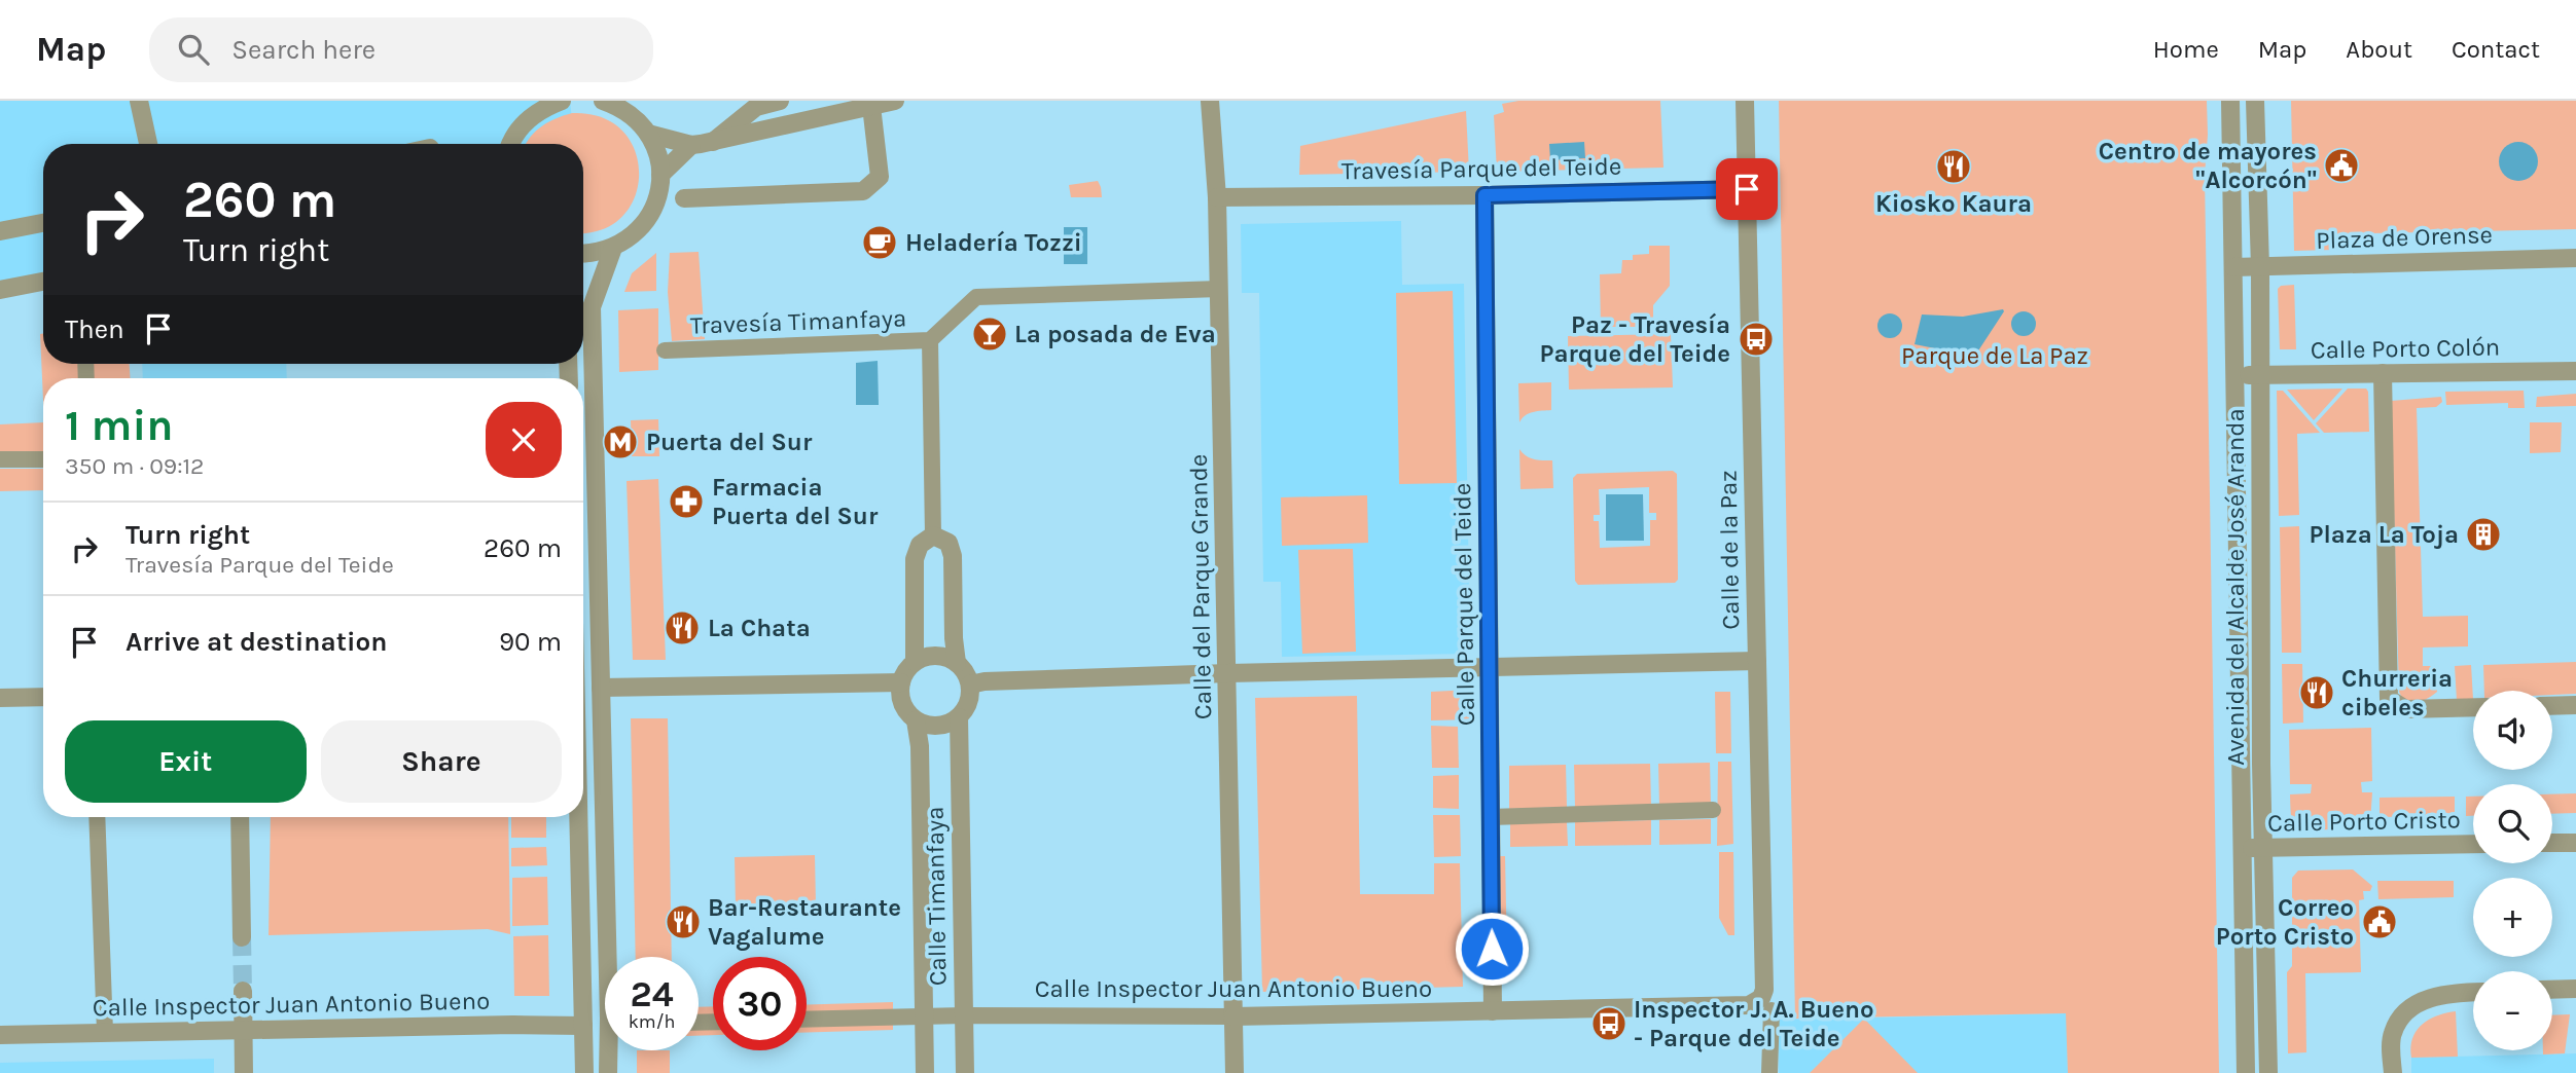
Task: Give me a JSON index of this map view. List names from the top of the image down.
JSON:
{
  "streets": {
    "street": [
      "Travesía Parque del Teide",
      "Plaza de Orense",
      "Travesía Timanfaya",
      "Calle Porto Colón",
      "Calle de la Paz",
      "Calle del Parque Grande",
      "Avenida del Alcalde José Aranda",
      "Calle Parque del Teide",
      "Calle Porto Cristo",
      "Calle Timanfaya",
      "Calle Inspector Juan Antonio Bueno"
    ]
  },
  "crossings": [
    ["Travesía Parque del Teide", "Calle de la Paz"],
    ["Travesía Parque del Teide", "Calle del Parque Grande"],
    ["Travesía Parque del Teide", "Calle Parque del Teide"],
    ["Plaza de Orense", "Avenida del Alcalde José Aranda"],
    ["Travesía Timanfaya", "Calle del Parque Grande"],
    ["Calle Porto Colón", "Avenida del Alcalde José Aranda"],
    ["Calle de la Paz", "Calle Inspector Juan Antonio Bueno"],
    ["Calle del Parque Grande", "Calle Inspector Juan Antonio Bueno"],
    ["Avenida del Alcalde José Aranda", "Calle Porto Cristo"],
    ["Calle Parque del Teide", "Calle Inspector Juan Antonio Bueno"],
    ["Calle Timanfaya", "Calle Inspector Juan Antonio Bueno"]
  ],
  "parks": ["Parque de La Paz"],
  "places": {
    "public building": ["Centro de mayores \"Alcorcón\"", "Correo Porto Cristo"],
    "restaurant": [
      "Kiosko Kaura",
      "La Chata",
      "Churreria cibeles",
      "Bar-Restaurante Vagalume"
    ],
    "cafe": ["Heladería Tozzi"],
    "bar": ["La posada de Eva"],
    "bus stop": ["Paz - Travesía Parque del Teide", "Inspector J. A. Bueno - Parque del Teide"],
    "metro station": ["Puerta del Sur"],
    "pharmacy": ["Farmacia Puerta del Sur"],
    "building": ["Plaza La Toja"]
  },
  "page": {
    "header": "Map",
    "search": "Search here",
    "nav": [
      "Home",
      "Map",
      "About",
      "Contact"
    ],
    "turn": ["260 m", "Turn right"],
    "then": "Then",
    "heading": ["1 min", "350 m · 09:12"],
    "list": [
      {
        "name": "Turn right",
        "note": "Travesía Parque del Teide",
        "value": "260 m"
      },
      {
        "name": "Arrive at destination",
        "value": "90 m"
      }
    ],
    "map_buttons": ["+", "−"],
    "buttons": ["Exit", "Share"],
    "speed": "24 km/h",
    "limit": "30"
  }
}
